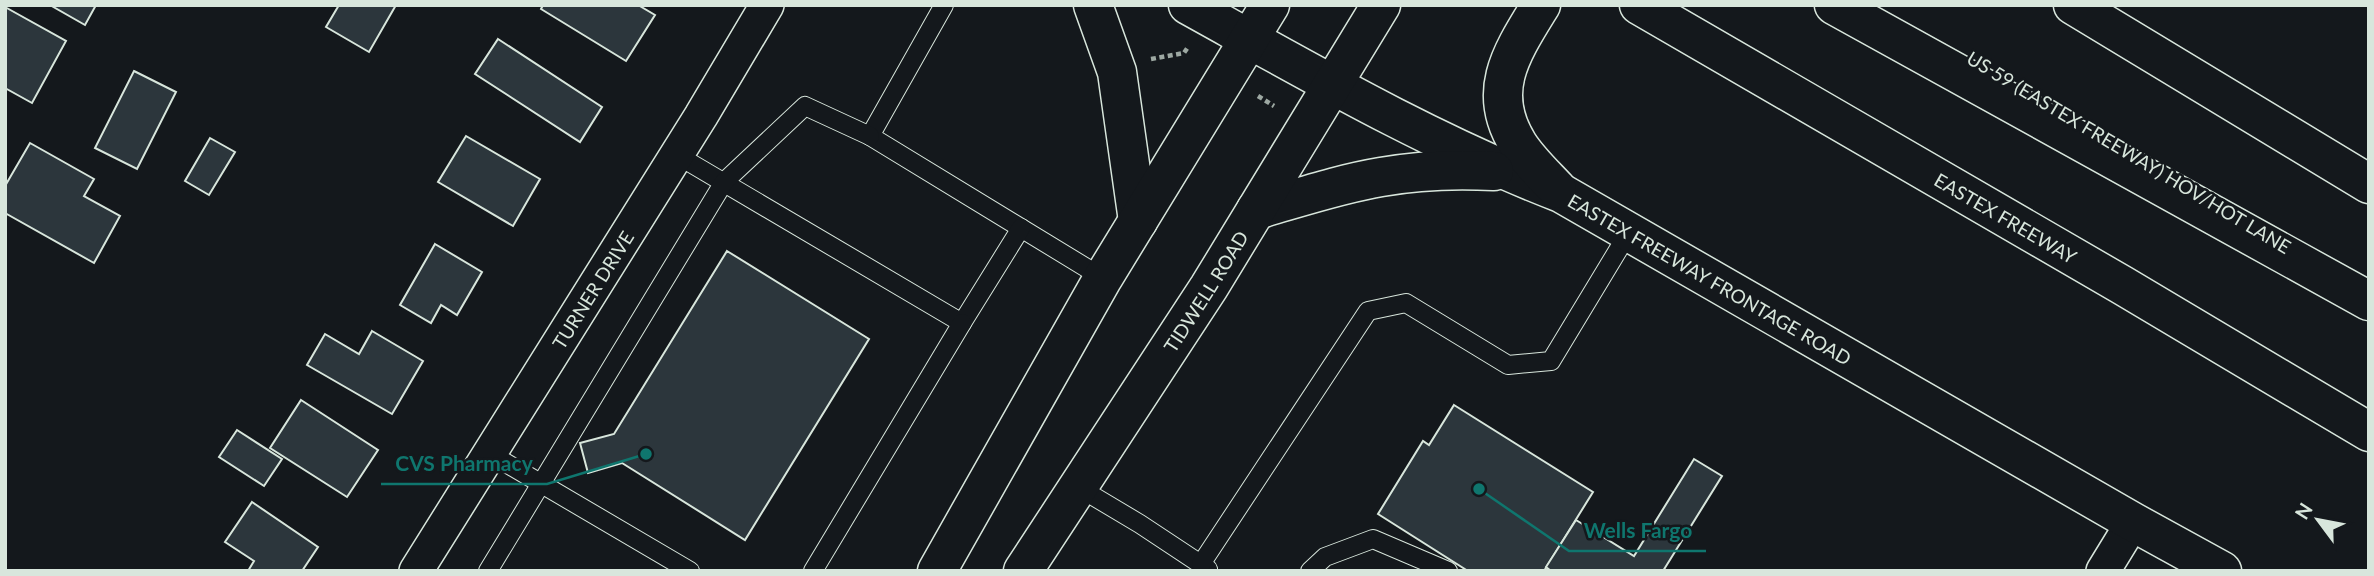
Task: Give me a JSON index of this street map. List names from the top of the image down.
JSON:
{
  "streets": {
    "main road": [
      "US 59 (EASTEX FREEWAY) HOV/HOT LANE",
      "EASTEX FREEWAY",
      "EASTEX FREEWAY FRONTAGE ROAD",
      "TIDWELL ROAD"
    ],
    "street": ["TURNER DRIVE"]
  },
  "crossings": [
    ["EASTEX FREEWAY FRONTAGE ROAD", "TIDWELL ROAD"]
  ],
  "places": ["CVS Pharmacy", "Wells Fargo"],
  "north": "top left"
}
